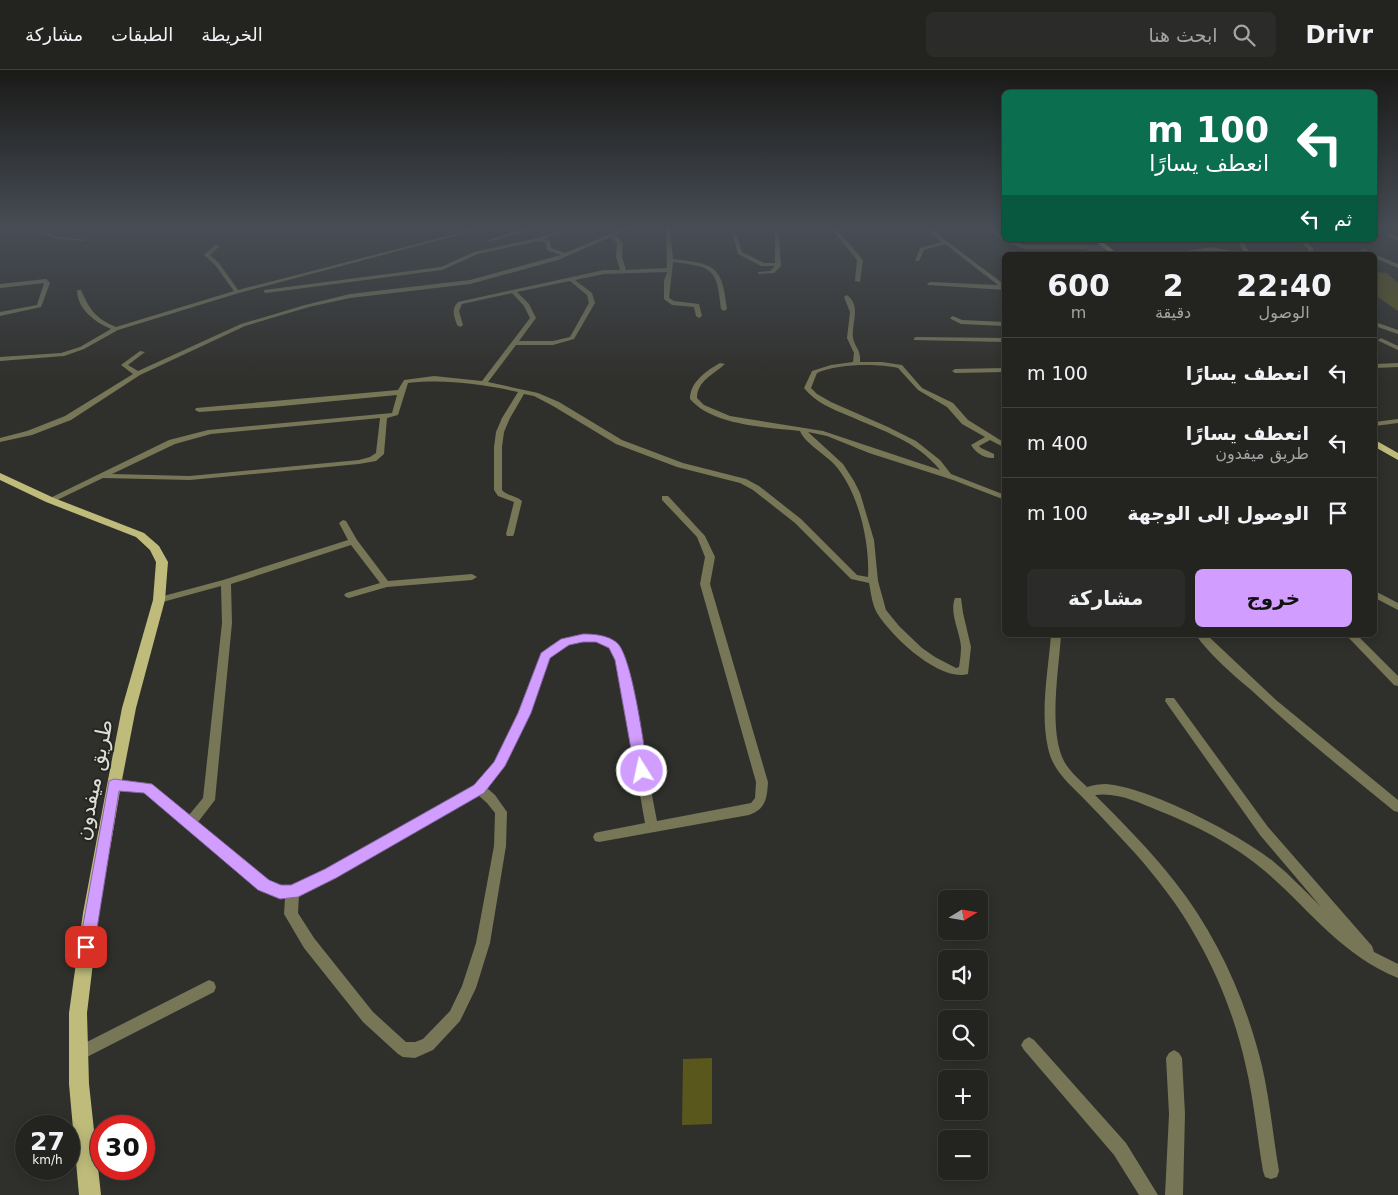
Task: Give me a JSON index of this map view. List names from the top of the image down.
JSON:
{
  "streets": {
    "main road": ["طريق ميفدون"]
  },
  "north": "right",
  "page": {
    "header": "Drivr",
    "search": "ابحث هنا",
    "nav": ["الخريطة", "الطبقات", "مشاركة"],
    "turn": ["100 m", "انعطف يسارًا"],
    "then": "ثم",
    "eta": [
      "22:40",
      "الوصول",
      "2",
      "دقيقة",
      "600",
      "m"
    ],
    "list": [
      {
        "name": "انعطف يسارًا",
        "value": "100 m"
      },
      {
        "name": "انعطف يسارًا",
        "note": "طريق ميفدون",
        "value": "400 m"
      },
      {
        "name": "الوصول إلى الوجهة",
        "value": "100 m"
      }
    ],
    "buttons": ["خروج", "مشاركة"],
    "map_buttons": ["+", "−"],
    "speed": "27 km/h",
    "limit": "30"
  }
}
